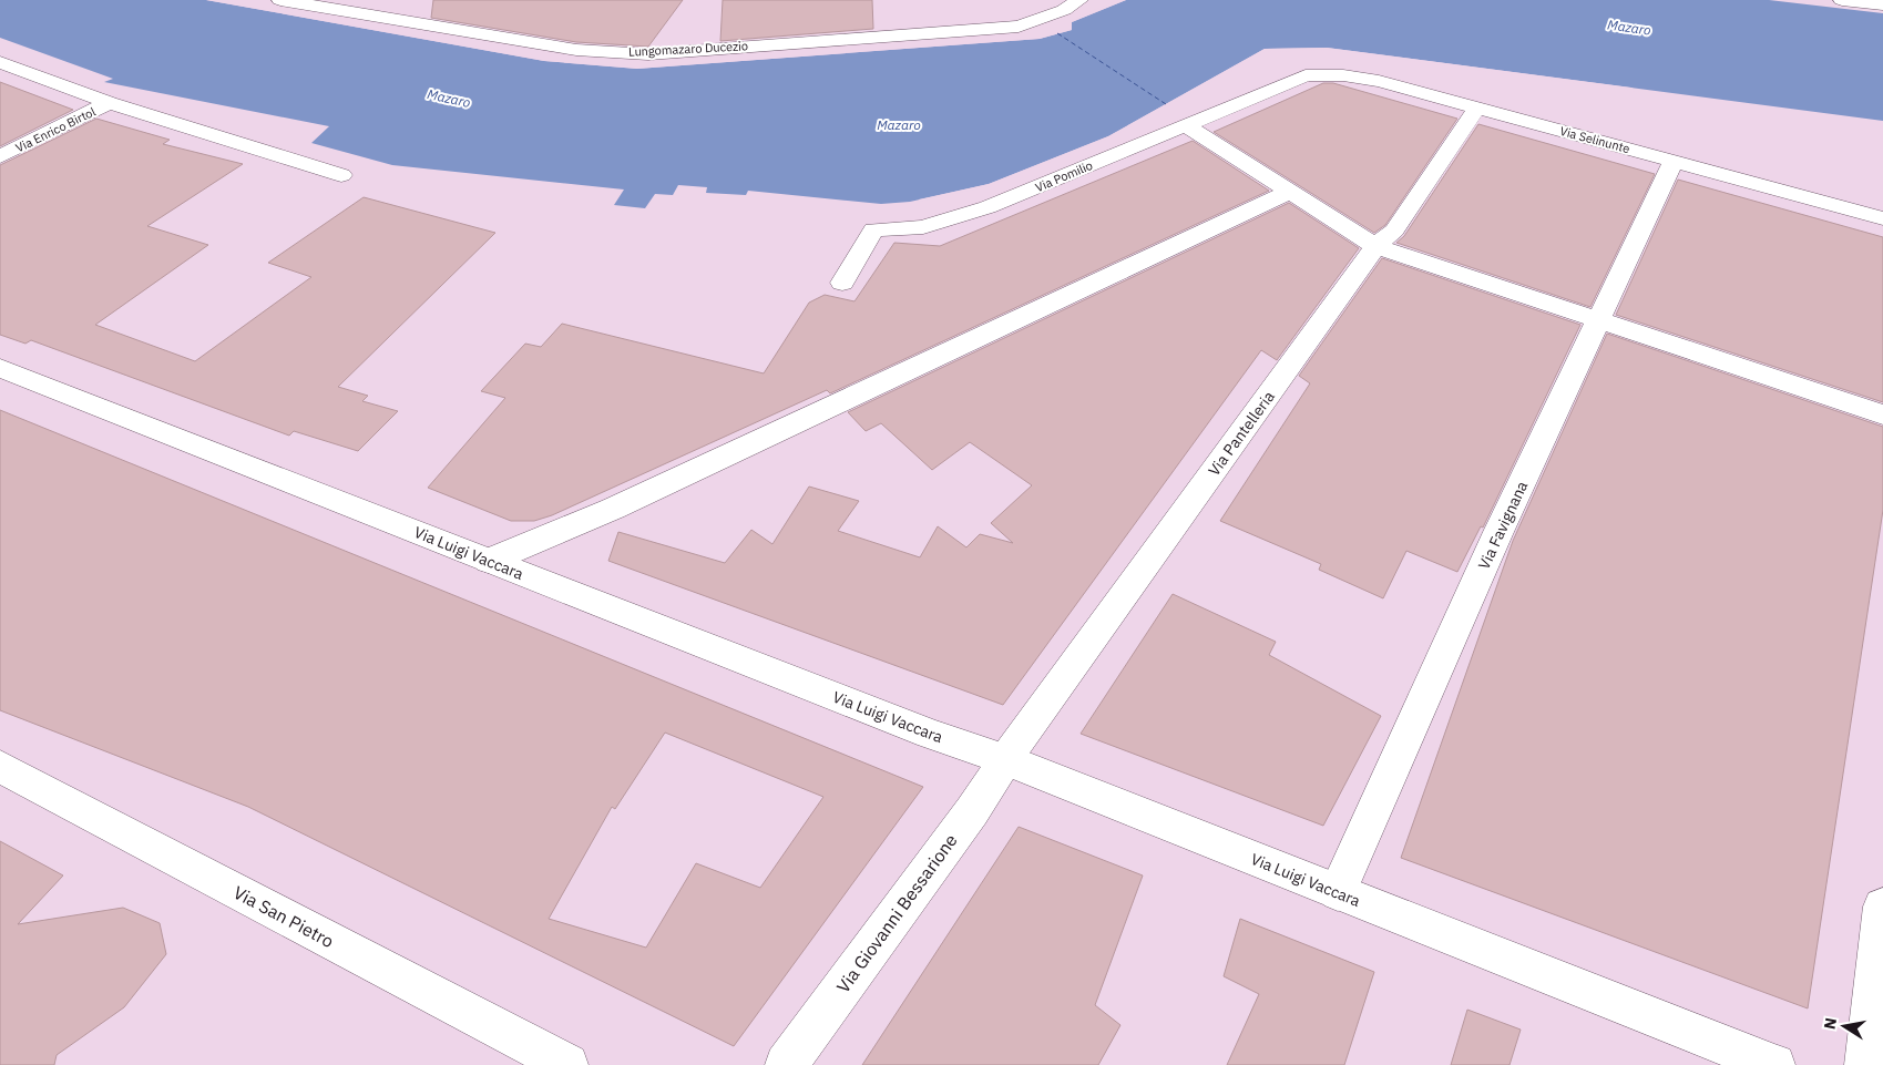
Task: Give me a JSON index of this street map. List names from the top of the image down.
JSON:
{
  "streets": {
    "street": [
      "Lungomazaro Ducezio",
      "Via Enrico Birtol",
      "Via Selinunte",
      "Via Pomilio",
      "Via Pantelleria",
      "Via Favignana",
      "Via Luigi Vaccara",
      "Via Giovanni Bessarione",
      "Via San Pietro"
    ]
  },
  "crossings": [
    ["Via Selinunte", "Via Pomilio"],
    ["Via Selinunte", "Via Pantelleria"],
    ["Via Selinunte", "Via Favignana"],
    ["Via Pantelleria", "Via Luigi Vaccara"],
    ["Via Pantelleria", "Via Giovanni Bessarione"],
    ["Via Favignana", "Via Luigi Vaccara"],
    ["Via Luigi Vaccara", "Via Giovanni Bessarione"]
  ],
  "water": ["Mazaro"],
  "north": "left"
}
